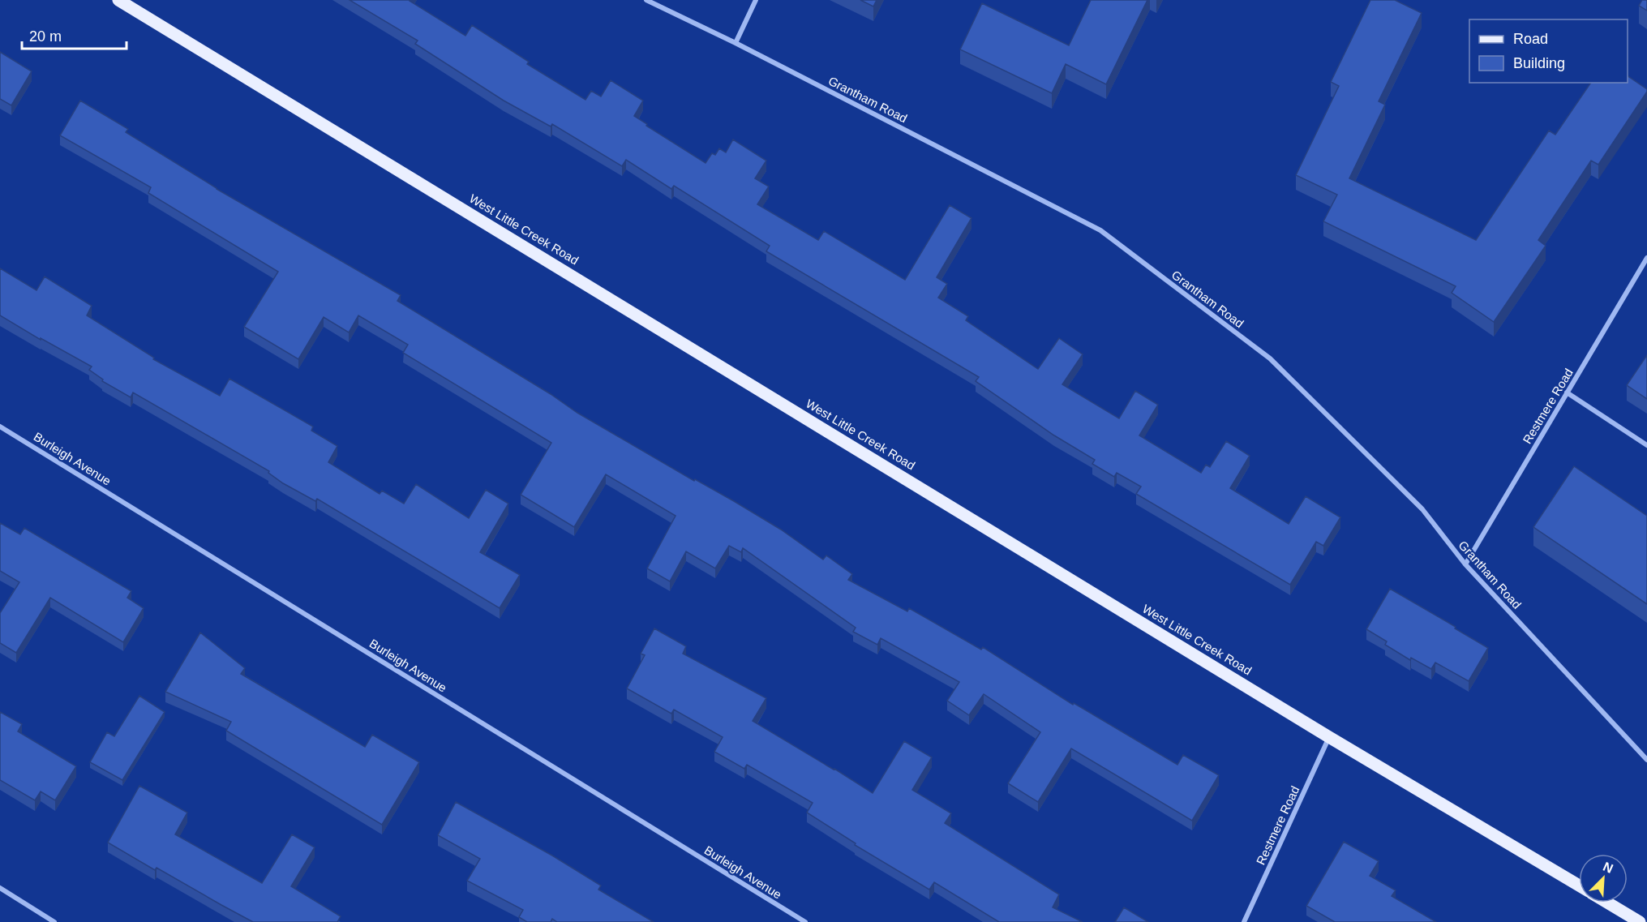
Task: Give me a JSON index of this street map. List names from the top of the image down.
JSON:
{
  "streets": {
    "main road": ["West Little Creek Road"],
    "street": ["Grantham Road", "Restmere Road", "Burleigh Avenue"]
  },
  "crossings": [
    ["Grantham Road", "Restmere Road"],
    ["West Little Creek Road", "Restmere Road"]
  ],
  "legend": ["Road", "Building"],
  "scale_bar": "20 m",
  "north": "top right"
}
